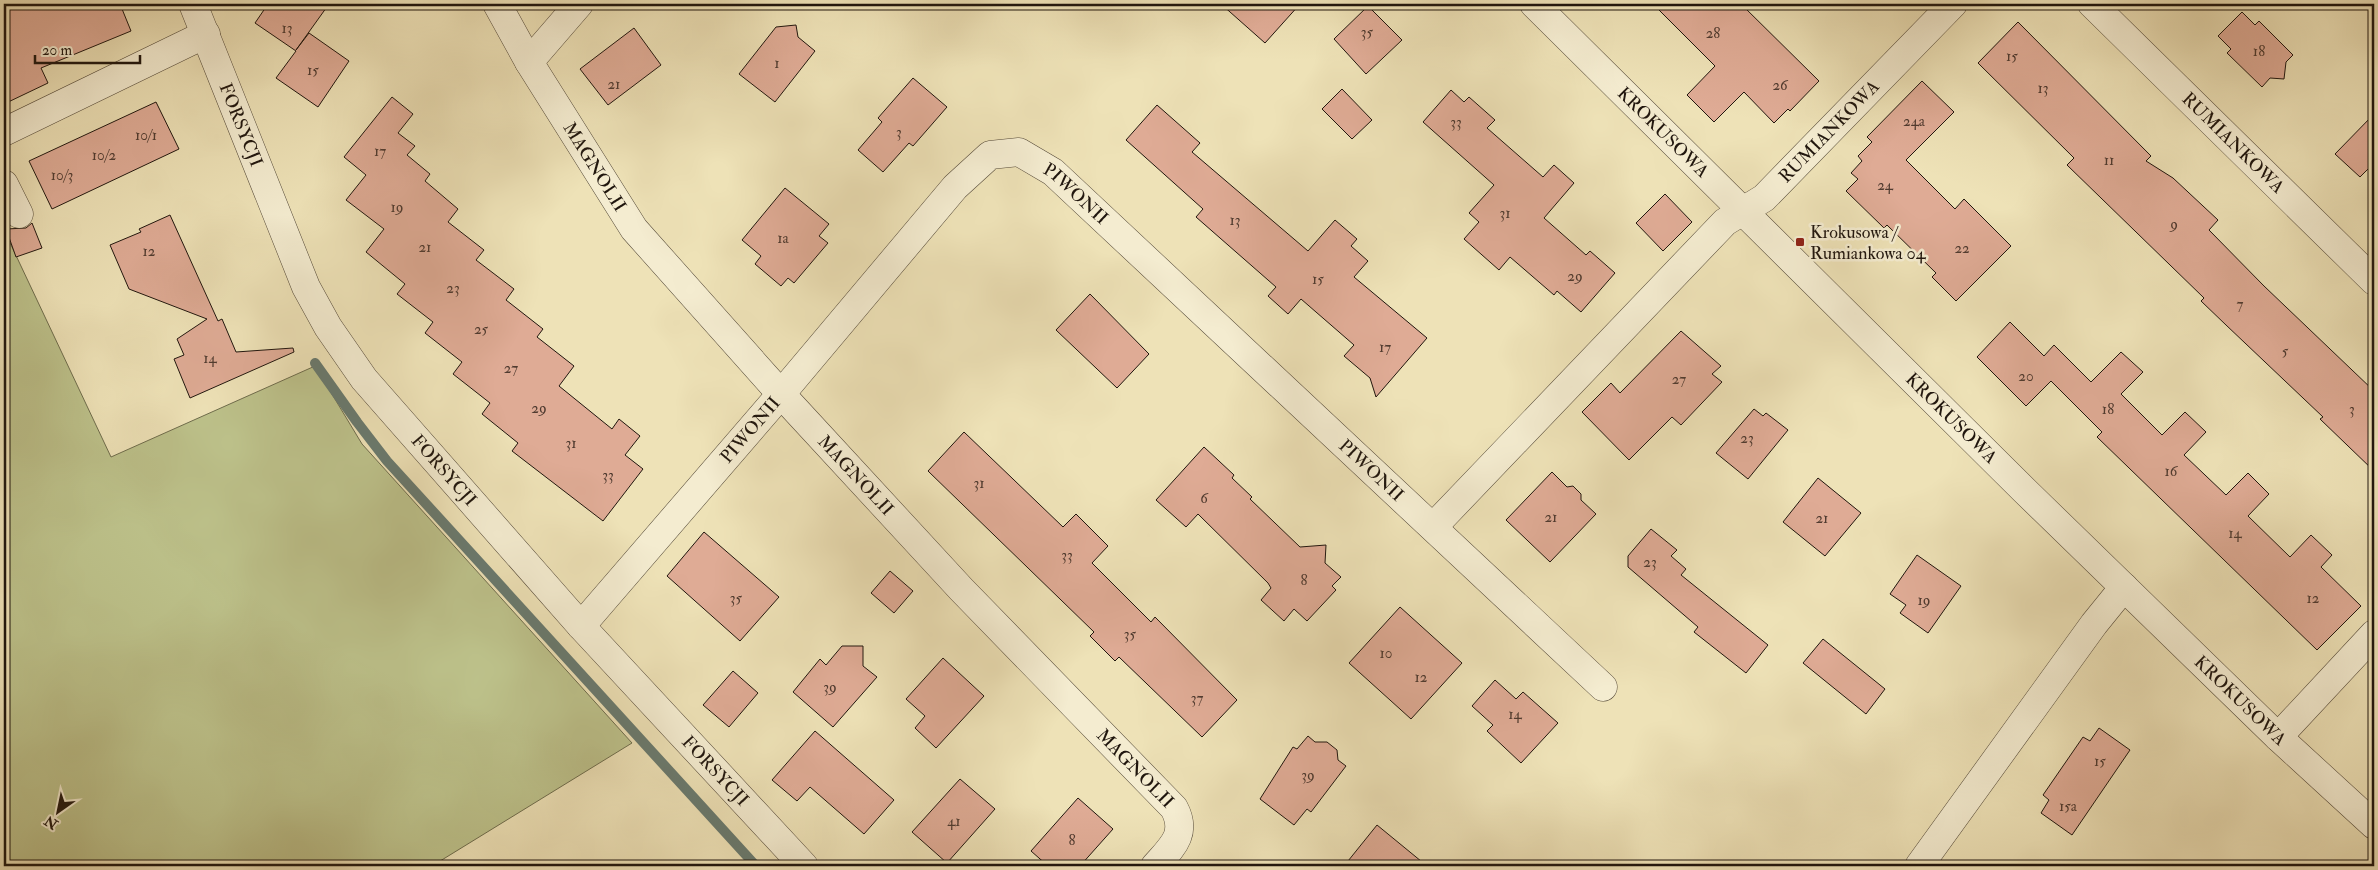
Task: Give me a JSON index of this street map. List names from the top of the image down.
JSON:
{
  "streets": {
    "street": [
      "FORSYCJI",
      "RUMIANKOWA",
      "KROKUSOWA",
      "MAGNOLII",
      "PIWONII"
    ]
  },
  "crossings": [
    ["FORSYCJI", "PIWONII"],
    ["RUMIANKOWA", "KROKUSOWA"],
    ["RUMIANKOWA", "PIWONII"],
    ["MAGNOLII", "PIWONII"]
  ],
  "places": {
    "transit": ["Krokusowa / Rumiankowa 04"]
  },
  "house_numbers": [
    "13",
    "35",
    "28",
    "18",
    "15",
    "1",
    "15",
    "21",
    "26",
    "13",
    "24a",
    "33",
    "3",
    "10/1",
    "17",
    "10/2",
    "11",
    "10/3",
    "24",
    "19",
    "31",
    "13",
    "9",
    "1a",
    "21",
    "22",
    "12",
    "29",
    "15",
    "23",
    "7",
    "25",
    "17",
    "5",
    "14",
    "27",
    "20",
    "27",
    "29",
    "18",
    "3",
    "23",
    "31",
    "16",
    "33",
    "31",
    "6",
    "21",
    "21",
    "14",
    "33",
    "23",
    "8",
    "35",
    "12",
    "19",
    "35",
    "10",
    "12",
    "39",
    "37",
    "14",
    "15",
    "39",
    "15a",
    "41",
    "8"
  ],
  "scale_bar": "20 m",
  "north": "bottom left"
}
